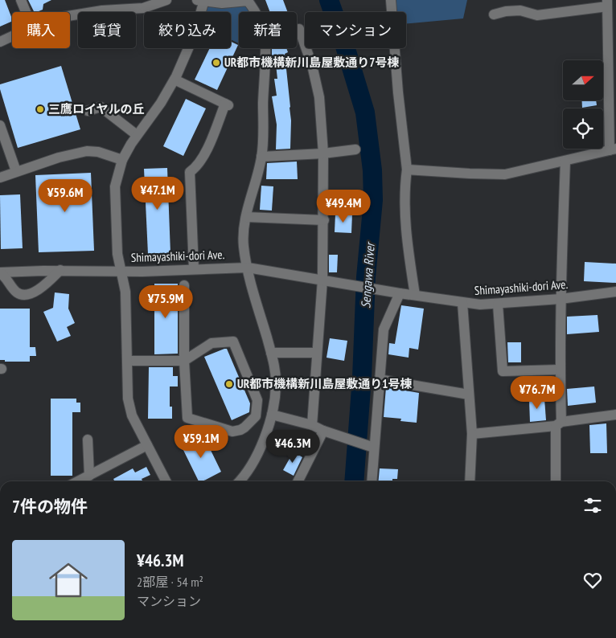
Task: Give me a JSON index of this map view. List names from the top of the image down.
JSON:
{
  "streets": {
    "street": ["Shimayashiki-dori Ave."]
  },
  "water": ["Sengawa River"],
  "places": ["UR都市機構新川島屋敷通り7号棟", "三鷹ロイヤルの丘", "UR都市機構新川島屋敷通り1号棟"],
  "north": "right",
  "page": {
    "chip": [
      "購入",
      "賃貸",
      "絞り込み",
      "新着",
      "マンション"
    ],
    "price": [
      "¥47.1M",
      "¥59.6M",
      "¥49.4M",
      "¥75.9M",
      "¥76.7M",
      "¥59.1M",
      "¥46.3M"
    ],
    "heading": "7件の物件",
    "list": [
      {
        "name": "¥46.3M",
        "note": "2部屋 · 54 m² · マンション"
      }
    ]
  }
}
